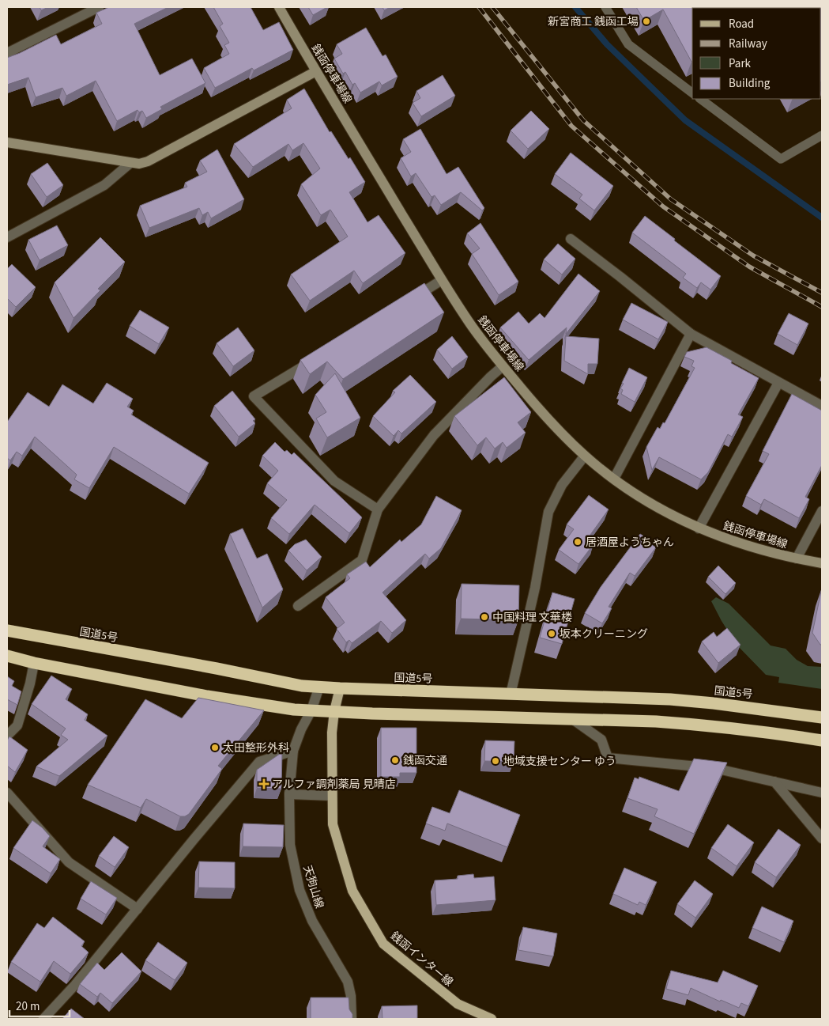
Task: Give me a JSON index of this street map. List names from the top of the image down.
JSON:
{
  "streets": {
    "highway": ["国道5号"],
    "main road": ["銭函停車場線", "銭函インター線"],
    "street": ["天狗山線"]
  },
  "crossings": [
    ["国道5号", "天狗山線"],
    ["国道5号", "銭函インター線"]
  ],
  "places": {
    "other": [
      "新宮商工 銭函工場",
      "居酒屋ようちゃん",
      "中国料理 文華楼",
      "坂本クリーニング",
      "太田整形外科",
      "銭函交通",
      "地域支援センター ゆう"
    ],
    "health": ["アルファ調剤薬局 見晴店"]
  },
  "legend": [
    "Road",
    "Railway",
    "Park",
    "Building"
  ],
  "scale_bar": "20 m"
}
